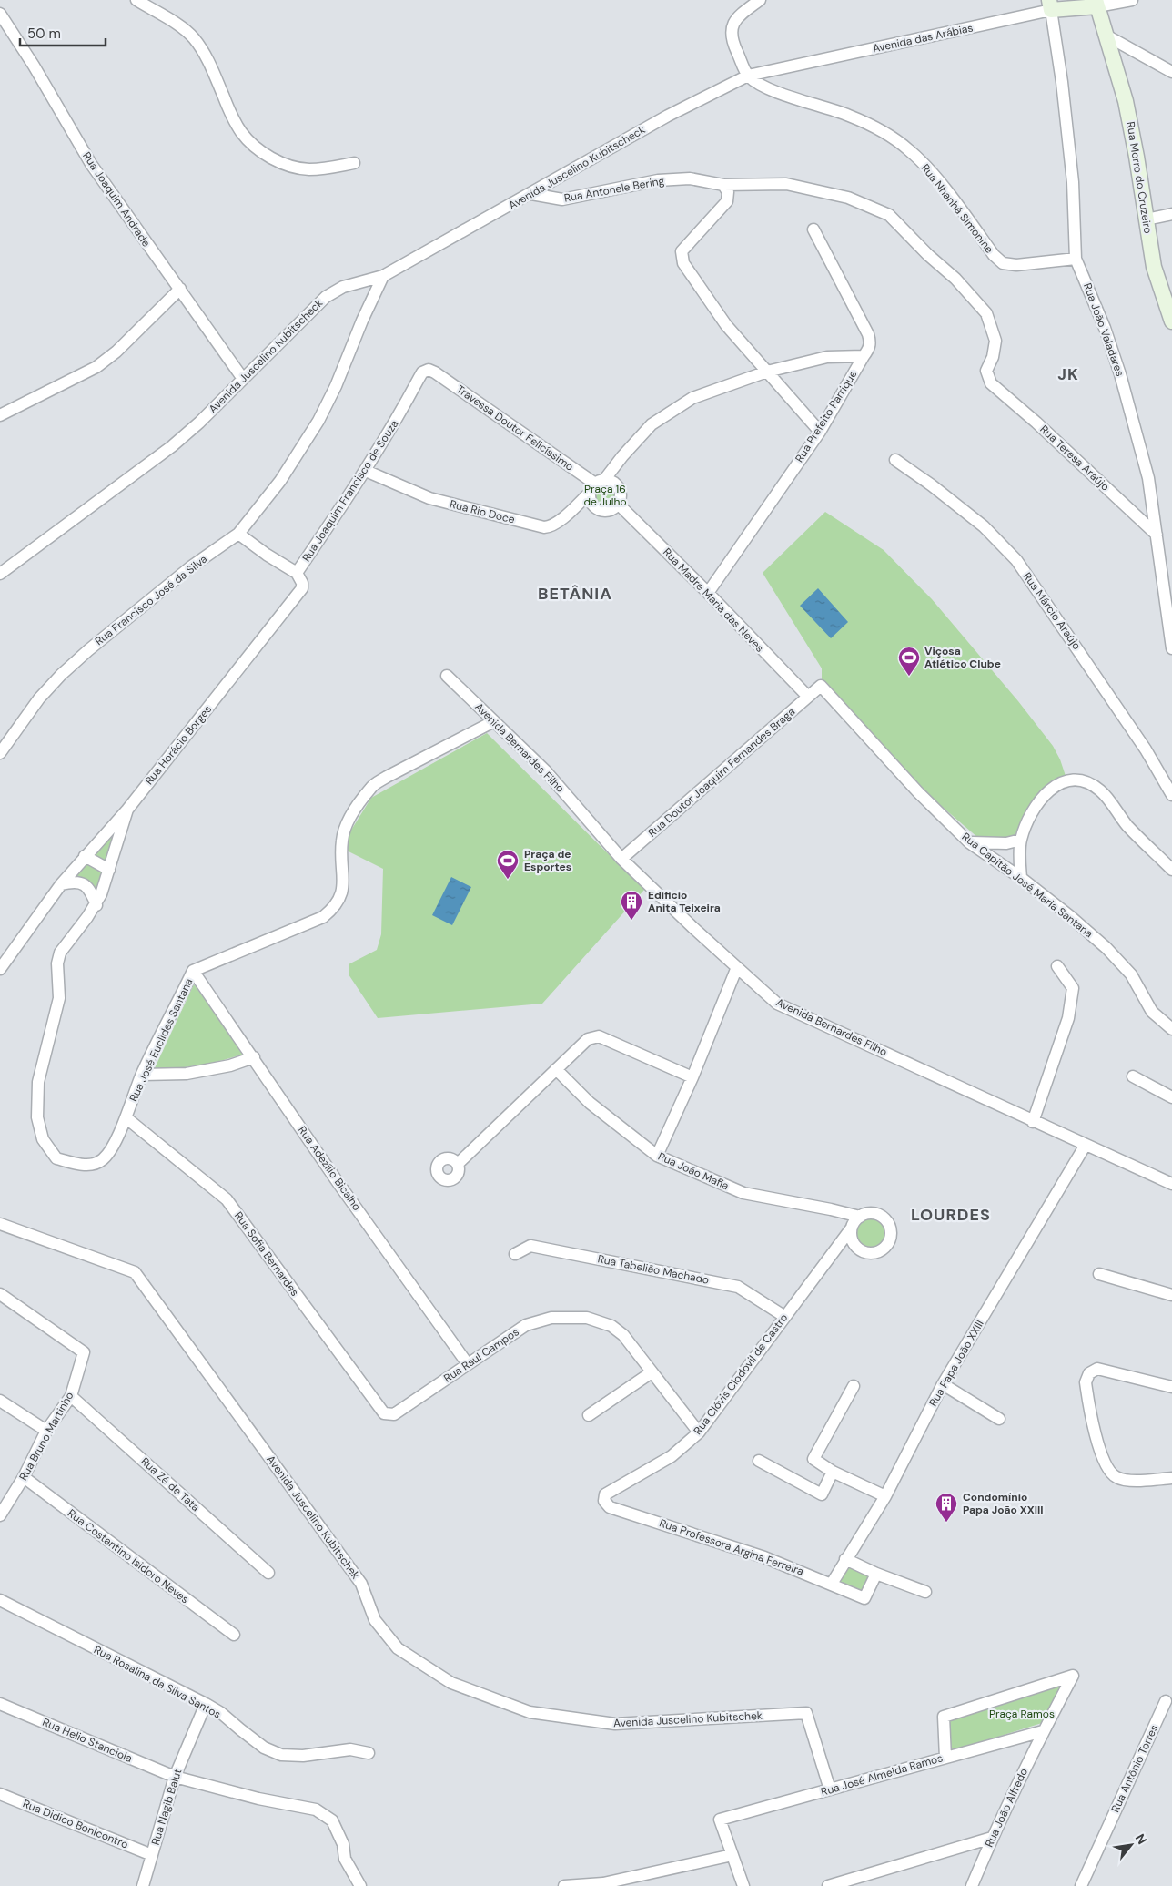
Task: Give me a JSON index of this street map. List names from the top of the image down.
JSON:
{
  "streets": {
    "street": [
      "Avenida das Arábias",
      "Avenida Juscelino Kubitscheck",
      "Rua Morro do Cruzeiro",
      "Rua Antonele Bering",
      "Rua Joaquim Andrade",
      "Rua Nhanhá Simonine",
      "Rua João Valadares",
      "Rua Prefeito Parrique",
      "Travessa Doutor Felicíssimo",
      "Rua Teresa Araújo",
      "Rua Joaquim Francisco de Souza",
      "Rua Rio Doce",
      "Rua Francisco José da Silva",
      "Rua Madre Maria das Neves",
      "Rua Márcio Araújo",
      "Rua Horácio Borges",
      "Avenida Bernardes Filho",
      "Rua Doutor Joaquim Fernandes Braga",
      "Rua Capitão José Maria Santana",
      "Rua José Euclides Santana",
      "Rua Adezílio Bicalho",
      "Rua João Mafia",
      "Rua Sofia Bernardes",
      "Rua Tabelião Machado",
      "Rua Raul Campos",
      "Rua Papa João XXIII",
      "Rua Clóvis Clodovil de Castro",
      "Rua Bruno Martinho",
      "Rua Zé de Tata",
      "Avenida Juscelino Kubitschek",
      "Rua Professora Argina Ferreira",
      "Rua Costantino Isidoro Neves",
      "Rua Rosalina da Silva Santos",
      "Rua Helio Stanciola",
      "Rua Antônio Torres",
      "Rua José Almeida Ramos",
      "Rua Nagib Balut",
      "Rua João Alfredo",
      "Rua Didico Bonicontro"
    ]
  },
  "crossings": [
    ["Avenida das Arábias", "Avenida Juscelino Kubitscheck"],
    ["Avenida das Arábias", "Rua Morro do Cruzeiro"],
    ["Avenida das Arábias", "Rua Nhanhá Simonine"],
    ["Avenida das Arábias", "Rua João Valadares"],
    ["Avenida Juscelino Kubitscheck", "Rua Antonele Bering"],
    ["Avenida Juscelino Kubitscheck", "Rua Joaquim Andrade"],
    ["Avenida Juscelino Kubitscheck", "Rua Nhanhá Simonine"],
    ["Avenida Juscelino Kubitscheck", "Rua Francisco José da Silva"],
    ["Rua Antonele Bering", "Rua Teresa Araújo"],
    ["Rua Nhanhá Simonine", "Rua João Valadares"],
    ["Rua João Valadares", "Rua Teresa Araújo"],
    ["Rua Prefeito Parrique", "Rua Rio Doce"],
    ["Rua Prefeito Parrique", "Rua Madre Maria das Neves"],
    ["Travessa Doutor Felicíssimo", "Rua Joaquim Francisco de Souza"],
    ["Travessa Doutor Felicíssimo", "Rua Rio Doce"],
    ["Travessa Doutor Felicíssimo", "Rua Madre Maria das Neves"],
    ["Rua Joaquim Francisco de Souza", "Rua Rio Doce"],
    ["Rua Joaquim Francisco de Souza", "Rua Horácio Borges"],
    ["Rua Rio Doce", "Rua Madre Maria das Neves"],
    ["Rua Madre Maria das Neves", "Rua Doutor Joaquim Fernandes Braga"],
    ["Rua Horácio Borges", "Rua José Euclides Santana"],
    ["Avenida Bernardes Filho", "Rua Doutor Joaquim Fernandes Braga"],
    ["Avenida Bernardes Filho", "Rua José Euclides Santana"],
    ["Avenida Bernardes Filho", "Rua Papa João XXIII"],
    ["Rua Doutor Joaquim Fernandes Braga", "Rua Capitão José Maria Santana"],
    ["Rua José Euclides Santana", "Rua Adezílio Bicalho"],
    ["Rua José Euclides Santana", "Rua Sofia Bernardes"],
    ["Rua Adezílio Bicalho", "Rua Raul Campos"],
    ["Rua João Mafia", "Rua Clóvis Clodovil de Castro"],
    ["Rua Sofia Bernardes", "Rua Raul Campos"],
    ["Rua Tabelião Machado", "Rua Clóvis Clodovil de Castro"],
    ["Rua Raul Campos", "Rua Clóvis Clodovil de Castro"],
    ["Rua Papa João XXIII", "Rua Professora Argina Ferreira"],
    ["Rua Clóvis Clodovil de Castro", "Rua Professora Argina Ferreira"],
    ["Rua Bruno Martinho", "Rua Zé de Tata"],
    ["Rua Bruno Martinho", "Rua Costantino Isidoro Neves"],
    ["Avenida Juscelino Kubitschek", "Rua José Almeida Ramos"],
    ["Rua Rosalina da Silva Santos", "Rua Nagib Balut"],
    ["Rua Helio Stanciola", "Rua Nagib Balut"],
    ["Rua José Almeida Ramos", "Rua João Alfredo"],
    ["Rua Nagib Balut", "Rua Didico Bonicontro"]
  ],
  "districts": ["JK", "BETÂNIA", "LOURDES"],
  "parks": ["Praça 16 de Julho", "Praça Ramos"],
  "places": {
    "sports": ["Viçosa Atlético Clube", "Praça de Esportes"],
    "building": ["Edificio Anita Teixeira", "Condomínio Papa João XXIII"]
  },
  "scale_bar": "50 m",
  "north": "top right"
}
